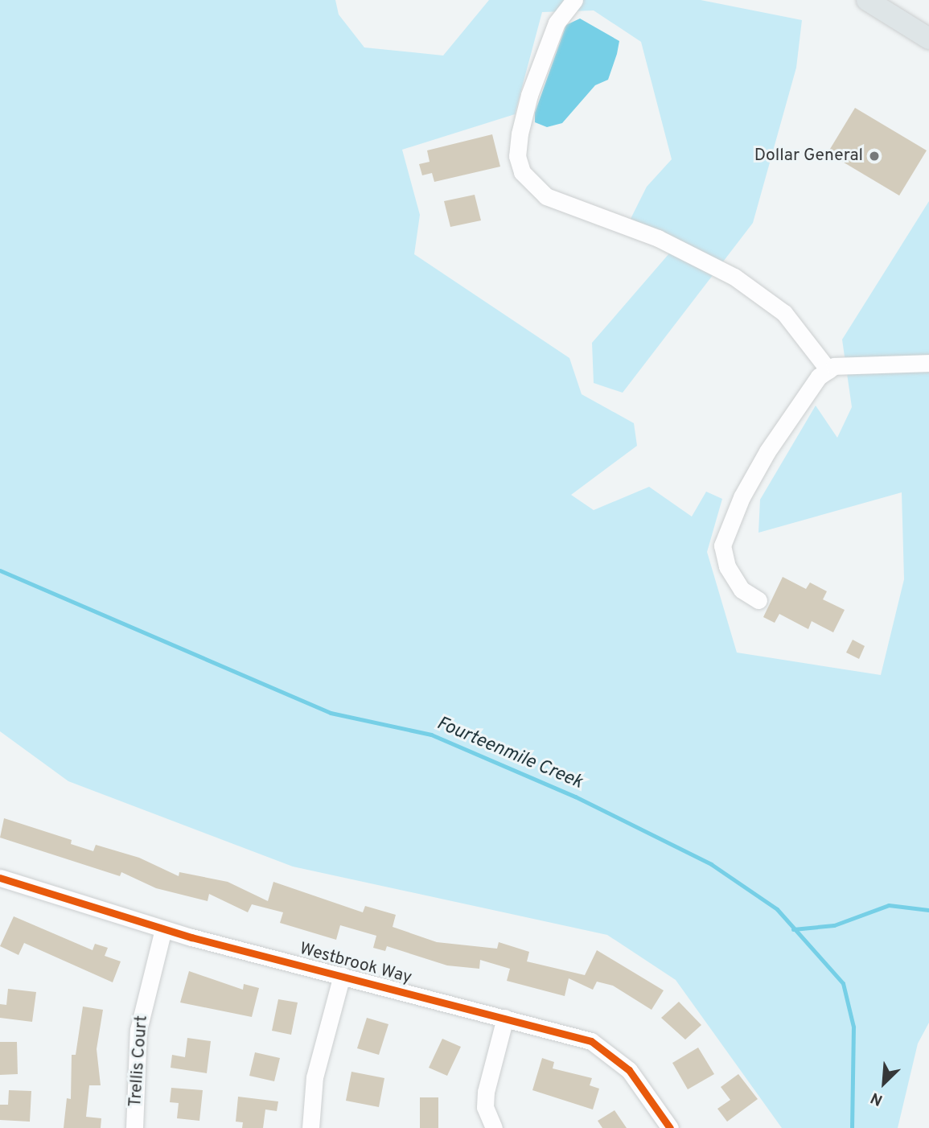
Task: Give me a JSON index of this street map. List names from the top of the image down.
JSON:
{
  "streets": {
    "street": ["Westbrook Way", "Trellis Court"]
  },
  "crossings": [
    ["Westbrook Way", "Trellis Court"]
  ],
  "water": ["Fourteenmile Creek"],
  "places": ["Dollar General"],
  "north": "bottom left"
}
